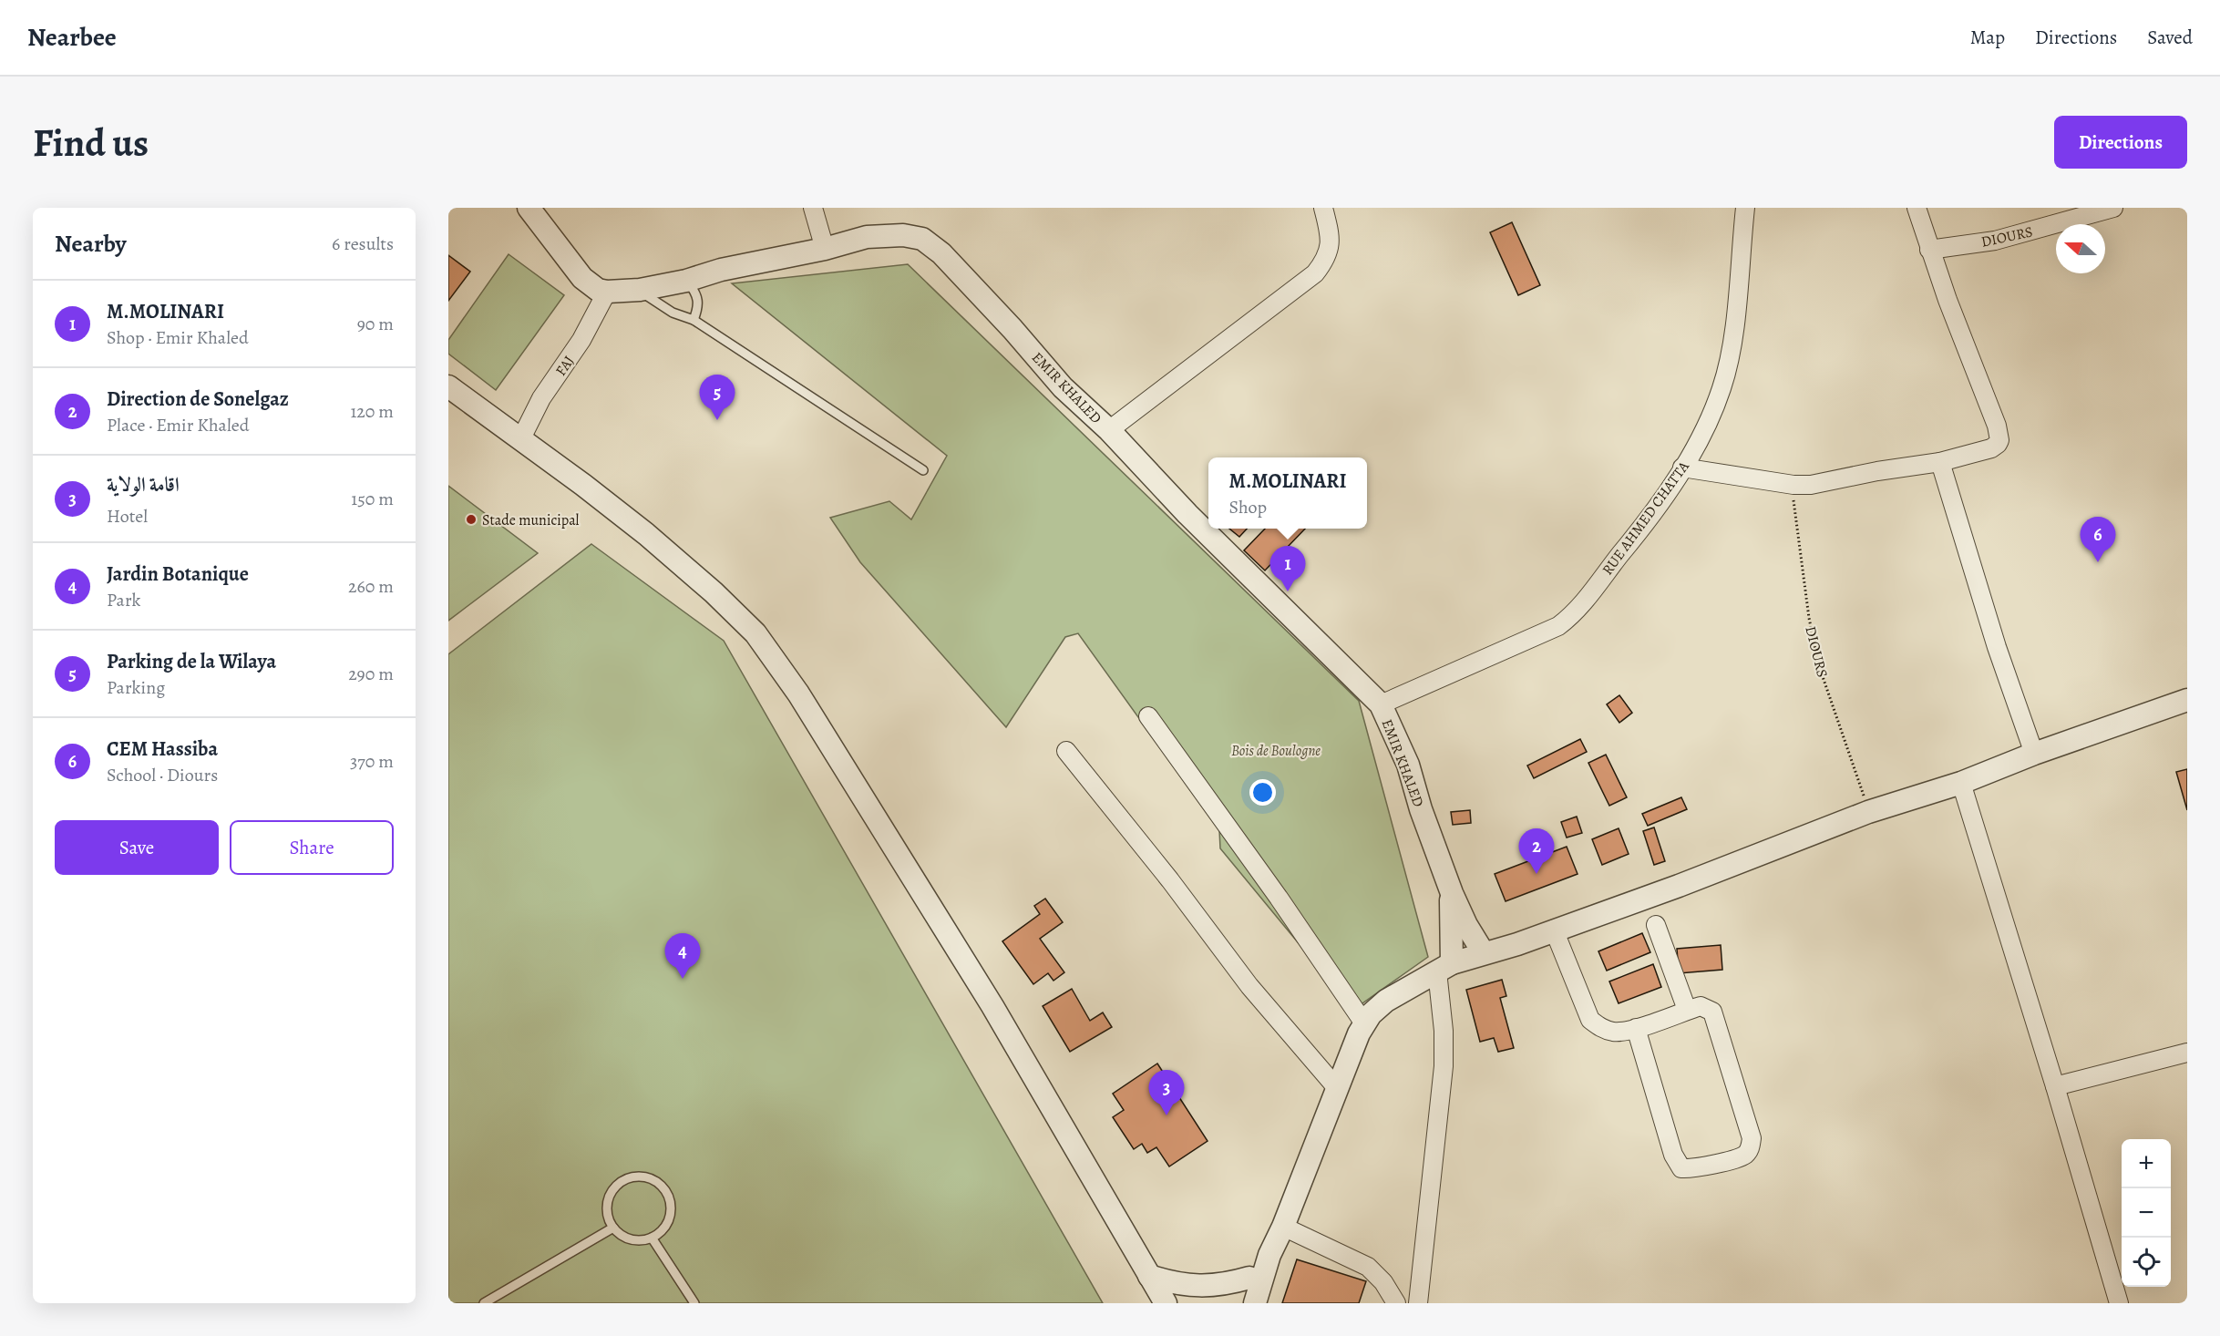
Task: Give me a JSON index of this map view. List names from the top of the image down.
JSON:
{
  "streets": {
    "street": [
      "DIOURS",
      "FAJ",
      "EMIR KHALED",
      "RUE AHMED CHATTA"
    ]
  },
  "crossings": [
    ["FAJ", "EMIR KHALED"],
    ["EMIR KHALED", "RUE AHMED CHATTA"]
  ],
  "parks": ["Bois de Boulogne"],
  "places": ["Stade municipal"],
  "north": "left",
  "page": {
    "header": "Nearbee",
    "nav": ["Map", "Directions", "Saved"],
    "buttons": [
      "Directions",
      ["Save", "Share"]
    ],
    "title": "Find us",
    "heading": ["Nearby", "6 results"],
    "list": [
      {
        "mark": "1",
        "name": "M.MOLINARI",
        "note": "Shop · Emir Khaled",
        "value": "90 m"
      },
      {
        "mark": "2",
        "name": "Direction de Sonelgaz",
        "note": "Place · Emir Khaled",
        "value": "120 m"
      },
      {
        "mark": "3",
        "name": "اقامة الولاية",
        "note": "Hotel",
        "value": "150 m"
      },
      {
        "mark": "4",
        "name": "Jardin Botanique",
        "note": "Park",
        "value": "260 m"
      },
      {
        "mark": "5",
        "name": "Parking de la Wilaya",
        "note": "Parking",
        "value": "290 m"
      },
      {
        "mark": "6",
        "name": "CEM Hassiba",
        "note": "School · Diours",
        "value": "370 m"
      }
    ],
    "pins": [
      "5",
      "6",
      "1",
      "2",
      "4",
      "3"
    ],
    "popup": ["M.MOLINARI", "Shop"],
    "map_buttons": ["+", "−"]
  }
}
